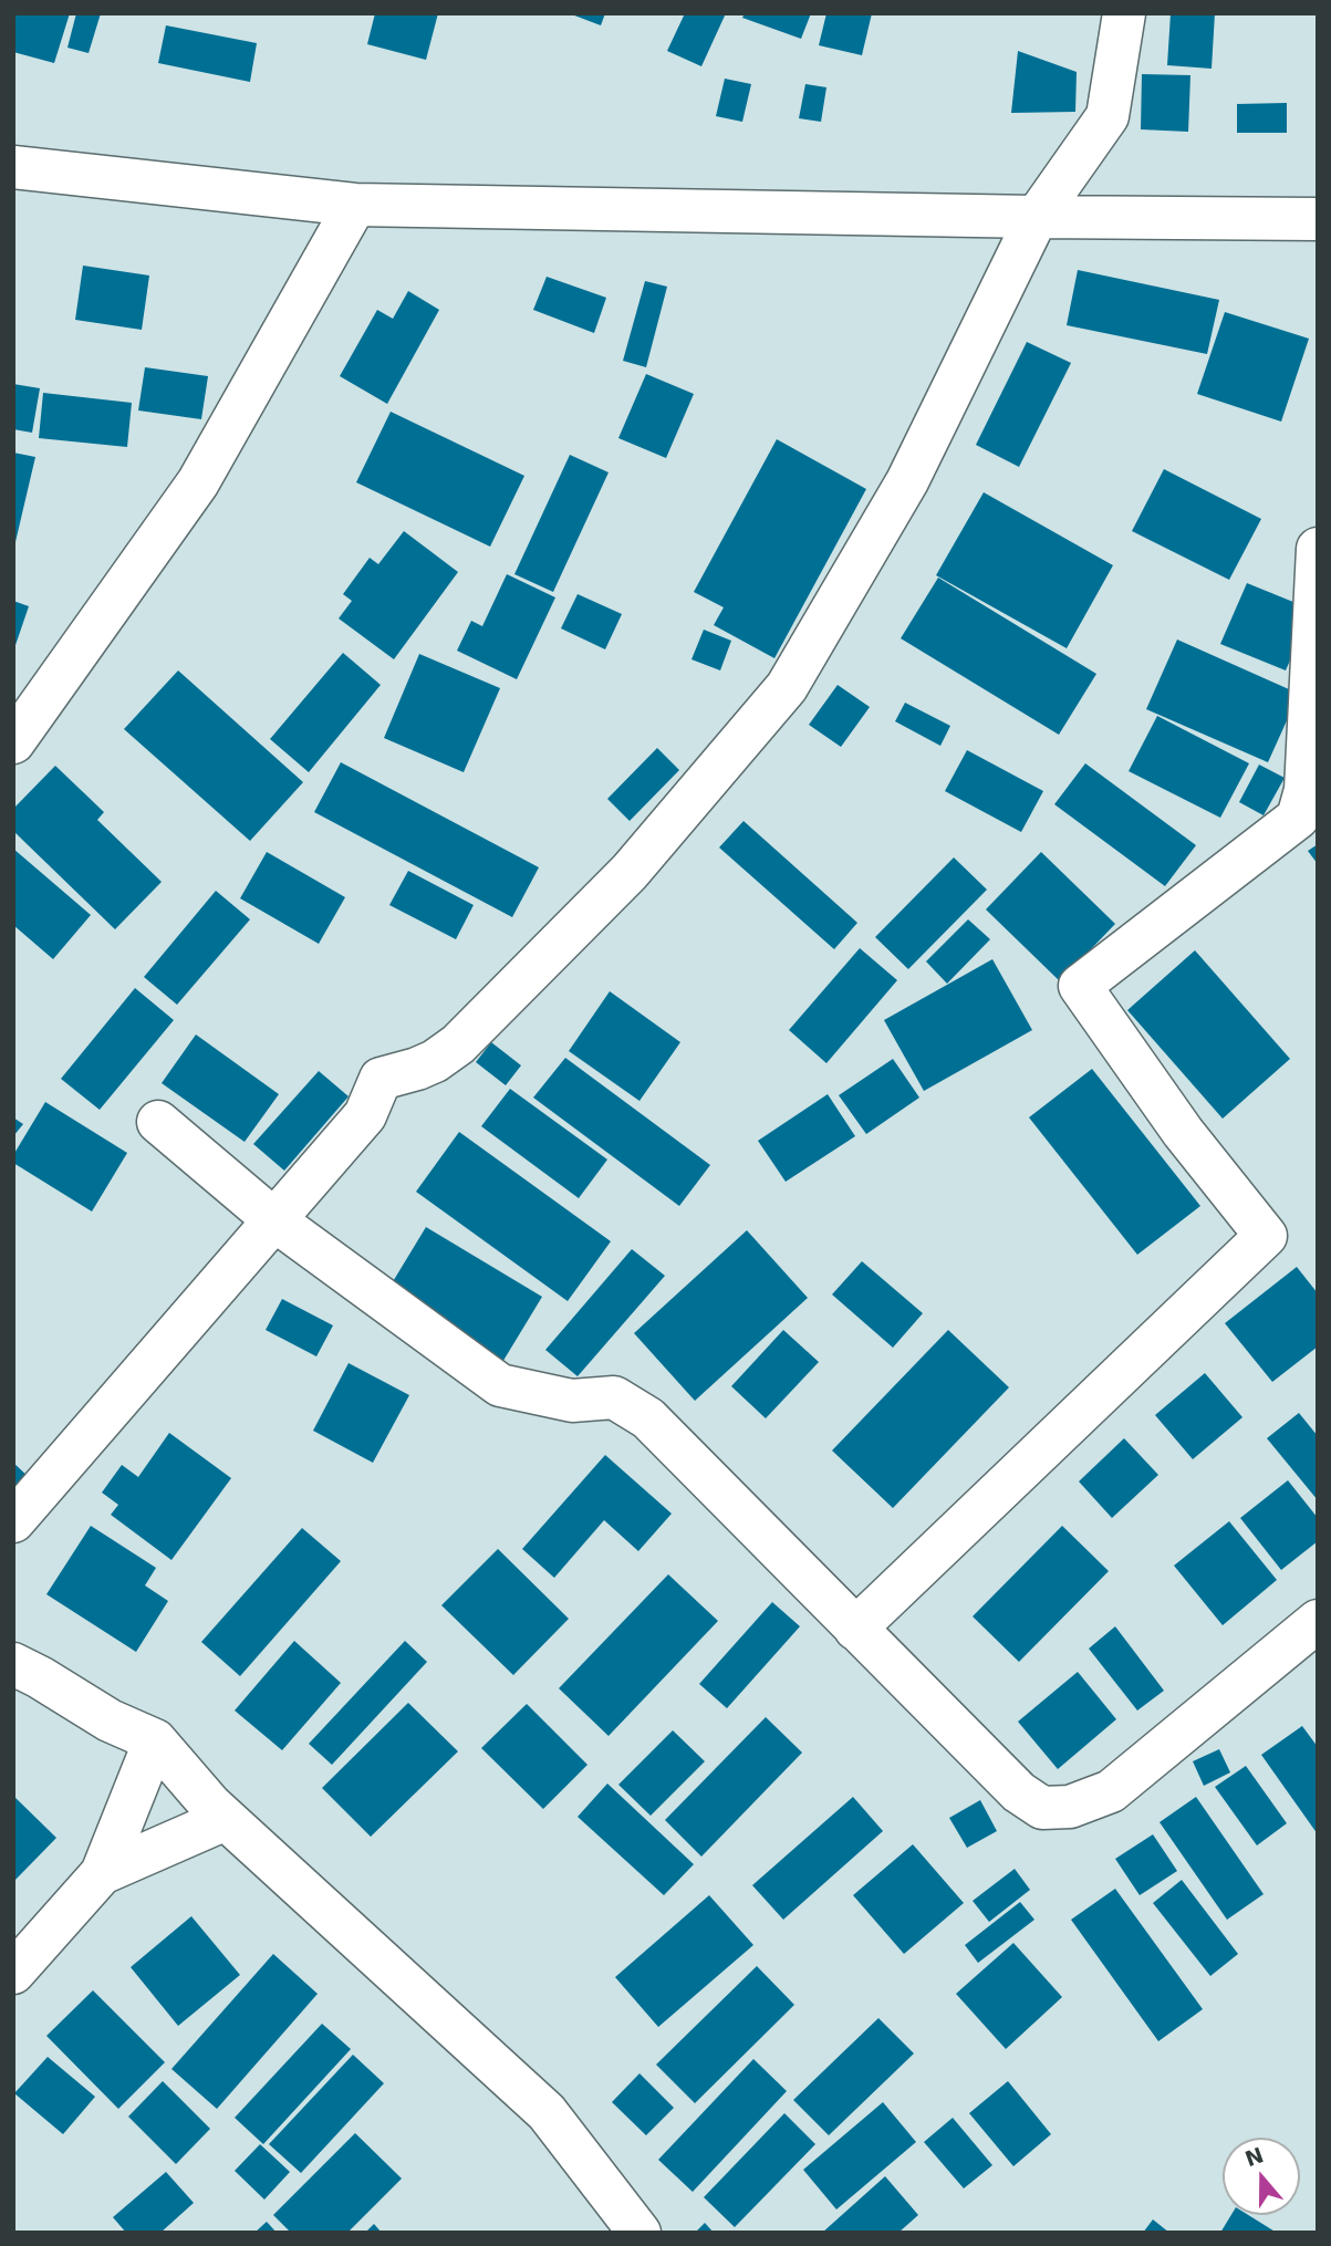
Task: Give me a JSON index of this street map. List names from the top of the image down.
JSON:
{
  "north": "top"
}
